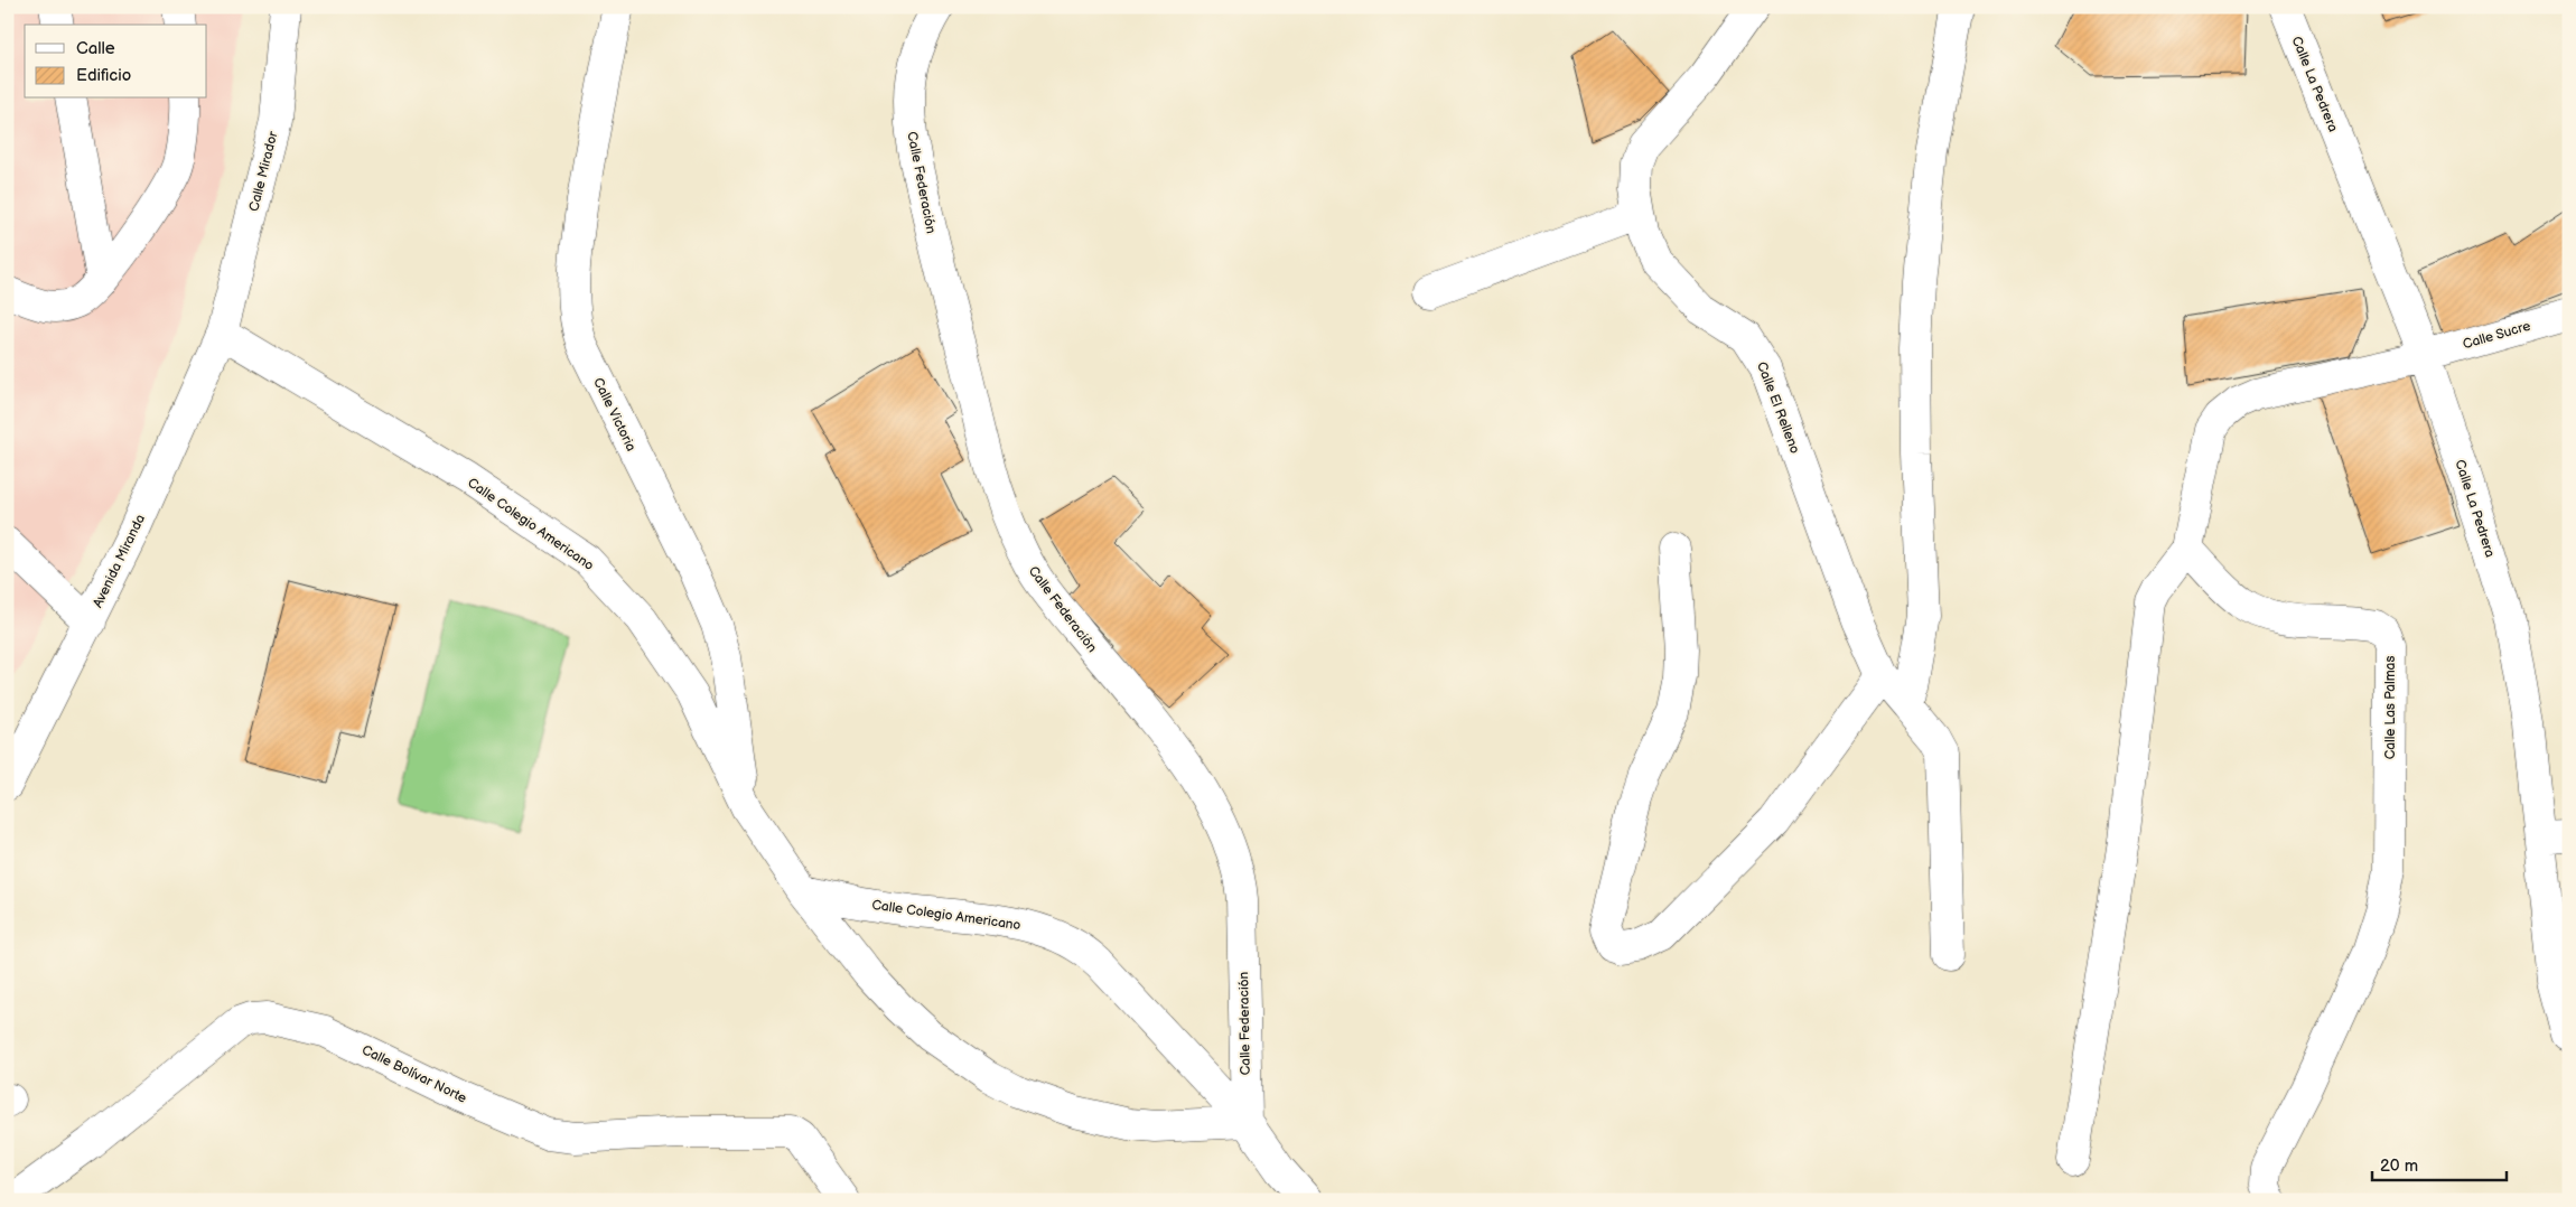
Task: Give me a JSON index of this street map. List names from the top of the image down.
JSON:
{
  "streets": {
    "street": [
      "Calle La Pedrera",
      "Calle Mirador",
      "Calle Federación",
      "Calle Sucre",
      "Calle El Relleno",
      "Calle Victoria",
      "Calle Colegio Americano",
      "Avenida Miranda",
      "Calle Las Palmas",
      "Calle Bolívar Norte"
    ]
  },
  "crossings": [
    ["Calle La Pedrera", "Calle Sucre"],
    ["Calle Mirador", "Calle Colegio Americano"],
    ["Calle Mirador", "Avenida Miranda"],
    ["Calle Federación", "Calle Colegio Americano"],
    ["Calle Victoria", "Calle Colegio Americano"],
    ["Calle Colegio Americano", "Avenida Miranda"]
  ],
  "legend": ["Calle", "Edificio"],
  "scale_bar": "20 m"
}
